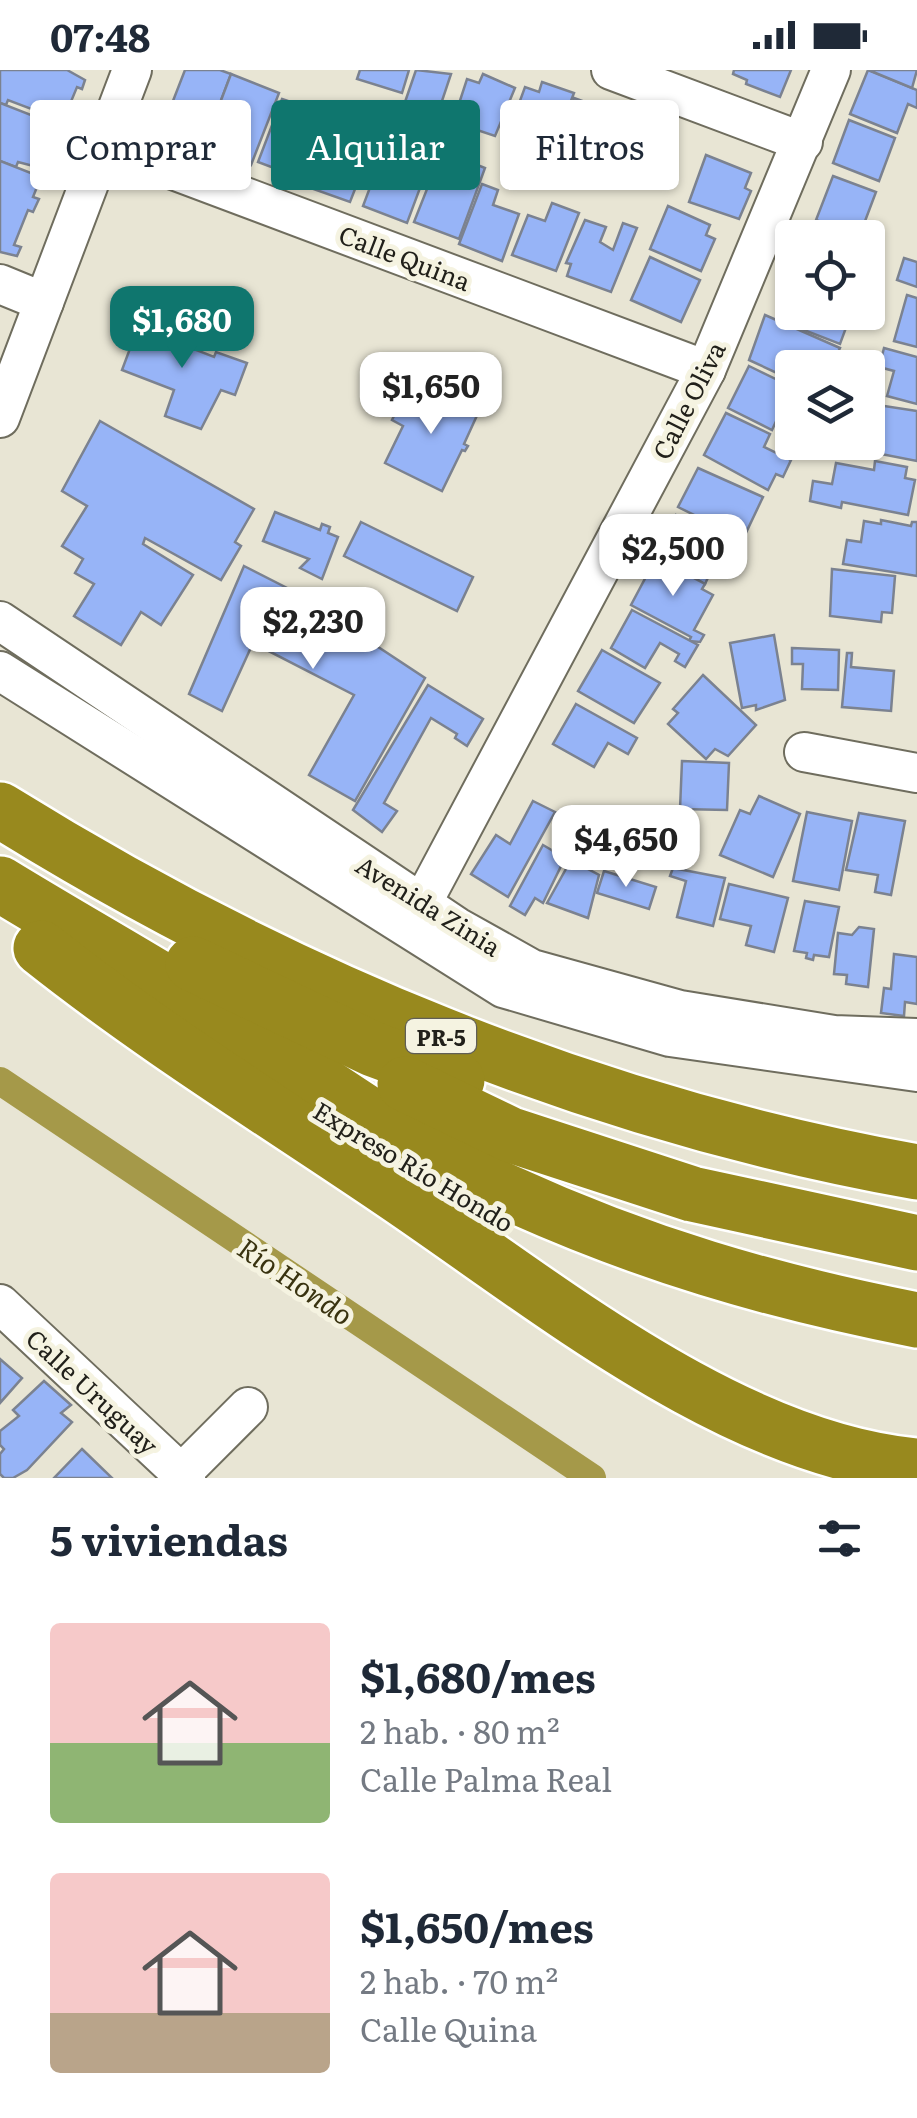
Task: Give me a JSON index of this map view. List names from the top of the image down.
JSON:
{
  "streets": {
    "highway": ["PR-5", "Expreso Río Hondo"],
    "street": [
      "Calle Quina",
      "Calle Oliva",
      "Avenida Zinia",
      "Calle Uruguay"
    ]
  },
  "crossings": [
    ["Calle Quina", "Calle Oliva"],
    ["Calle Oliva", "Avenida Zinia"]
  ],
  "water": ["Río Hondo"],
  "page": {
    "status": "07:48",
    "chip": ["Comprar", "Alquilar", "Filtros"],
    "price": [
      "$1,680",
      "$1,650",
      "$2,500",
      "$2,230",
      "$4,650"
    ],
    "heading": "5 viviendas",
    "list": [
      {
        "name": "$1,680/mes",
        "note": "2 hab. · 80 m² · Calle Palma Real"
      },
      {
        "name": "$1,650/mes",
        "note": "2 hab. · 70 m² · Calle Quina"
      }
    ]
  }
}
